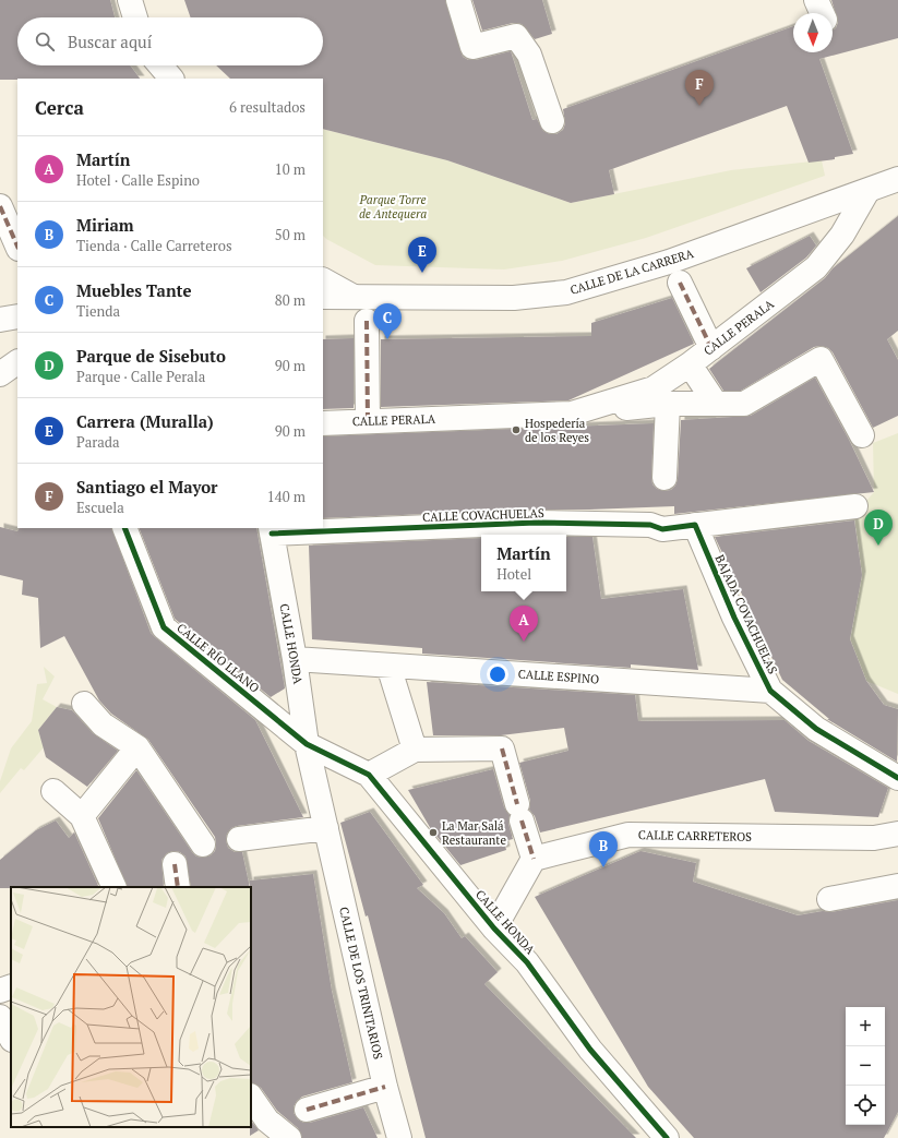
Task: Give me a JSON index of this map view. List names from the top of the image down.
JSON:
{
  "streets": {
    "street": [
      "CALLE DE LA CARRERA",
      "CALLE PERALA",
      "CALLE COVACHUELAS",
      "BAJADA COVACHUELAS",
      "CALLE HONDA",
      "CALLE RÍO LLANO",
      "CALLE ESPINO",
      "CALLE CARRETEROS",
      "CALLE DE LOS TRINITARIOS"
    ]
  },
  "crossings": [
    ["CALLE DE LA CARRERA", "CALLE PERALA"],
    ["CALLE COVACHUELAS", "BAJADA COVACHUELAS"],
    ["CALLE COVACHUELAS", "CALLE HONDA"],
    ["BAJADA COVACHUELAS", "CALLE ESPINO"],
    ["CALLE HONDA", "CALLE RÍO LLANO"],
    ["CALLE HONDA", "CALLE ESPINO"],
    ["CALLE HONDA", "CALLE CARRETEROS"],
    ["CALLE HONDA", "CALLE DE LOS TRINITARIOS"],
    ["CALLE RÍO LLANO", "CALLE DE LOS TRINITARIOS"]
  ],
  "parks": ["Parque Torre de Antequera"],
  "places": ["Hospedería de los Reyes", "La Mar Salá Restaurante"],
  "north": "bottom",
  "page": {
    "search": "Buscar aquí",
    "pins": [
      "F",
      "E",
      "C",
      "D",
      "A",
      "B"
    ],
    "heading": ["Cerca", "6 resultados"],
    "list": [
      {
        "mark": "A",
        "name": "Martín",
        "note": "Hotel · Calle Espino",
        "value": "10 m"
      },
      {
        "mark": "B",
        "name": "Miriam",
        "note": "Tienda · Calle Carreteros",
        "value": "50 m"
      },
      {
        "mark": "C",
        "name": "Muebles Tante",
        "note": "Tienda",
        "value": "80 m"
      },
      {
        "mark": "D",
        "name": "Parque de Sisebuto",
        "note": "Parque · Calle Perala",
        "value": "90 m"
      },
      {
        "mark": "E",
        "name": "Carrera (Muralla)",
        "note": "Parada",
        "value": "90 m"
      },
      {
        "mark": "F",
        "name": "Santiago el Mayor",
        "note": "Escuela",
        "value": "140 m"
      }
    ],
    "popup": ["Martín", "Hotel"],
    "map_buttons": ["+", "−"]
  }
}
